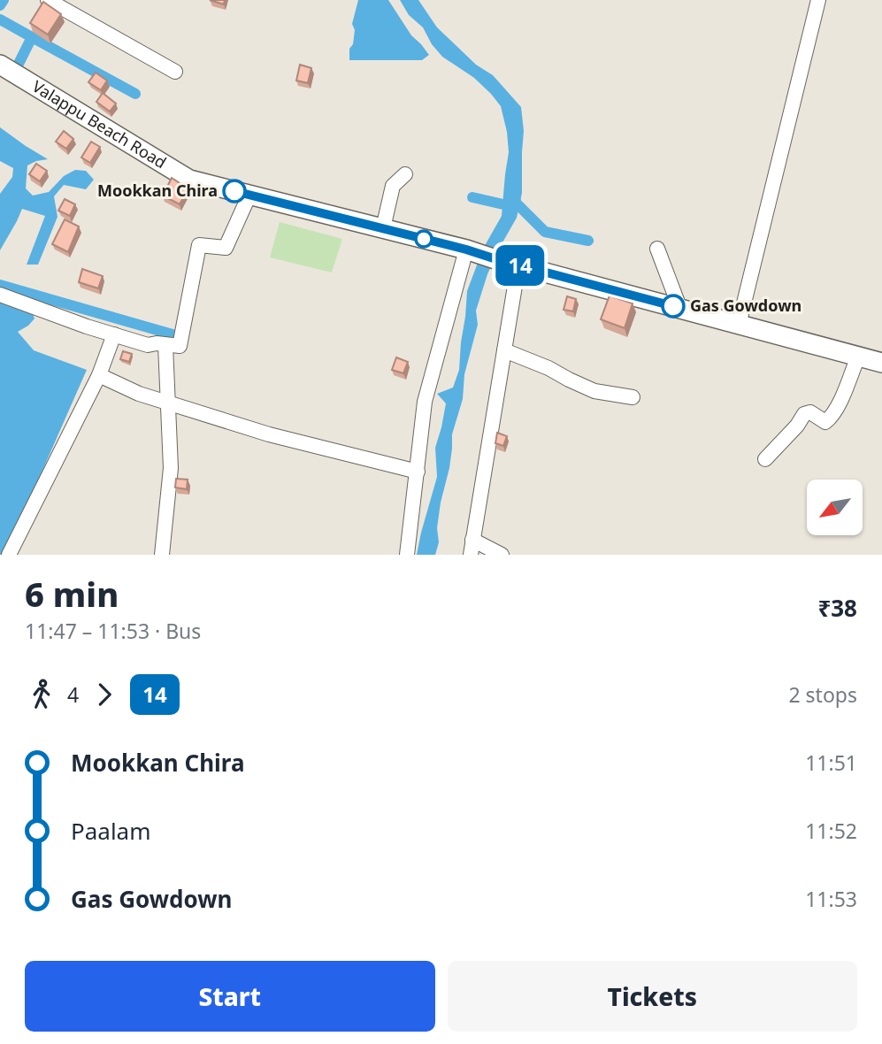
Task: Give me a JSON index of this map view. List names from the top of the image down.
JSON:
{
  "streets": {
    "main road": ["Valappu Beach Road"]
  },
  "places": ["Mookkan Chira", "Gas Gowdown"],
  "lines": ["bus line 14"],
  "north": "bottom left",
  "page": {
    "on_map": "14",
    "heading": ["6 min", "11:47 – 11:53 · Bus", "₹38"],
    "legs": ["4", "14", "2 stops"],
    "list": [
      {
        "name": "Mookkan Chira",
        "value": "11:51"
      },
      {
        "name": "Paalam",
        "value": "11:52"
      },
      {
        "name": "Gas Gowdown",
        "value": "11:53"
      }
    ],
    "buttons": ["Start", "Tickets"]
  }
}
